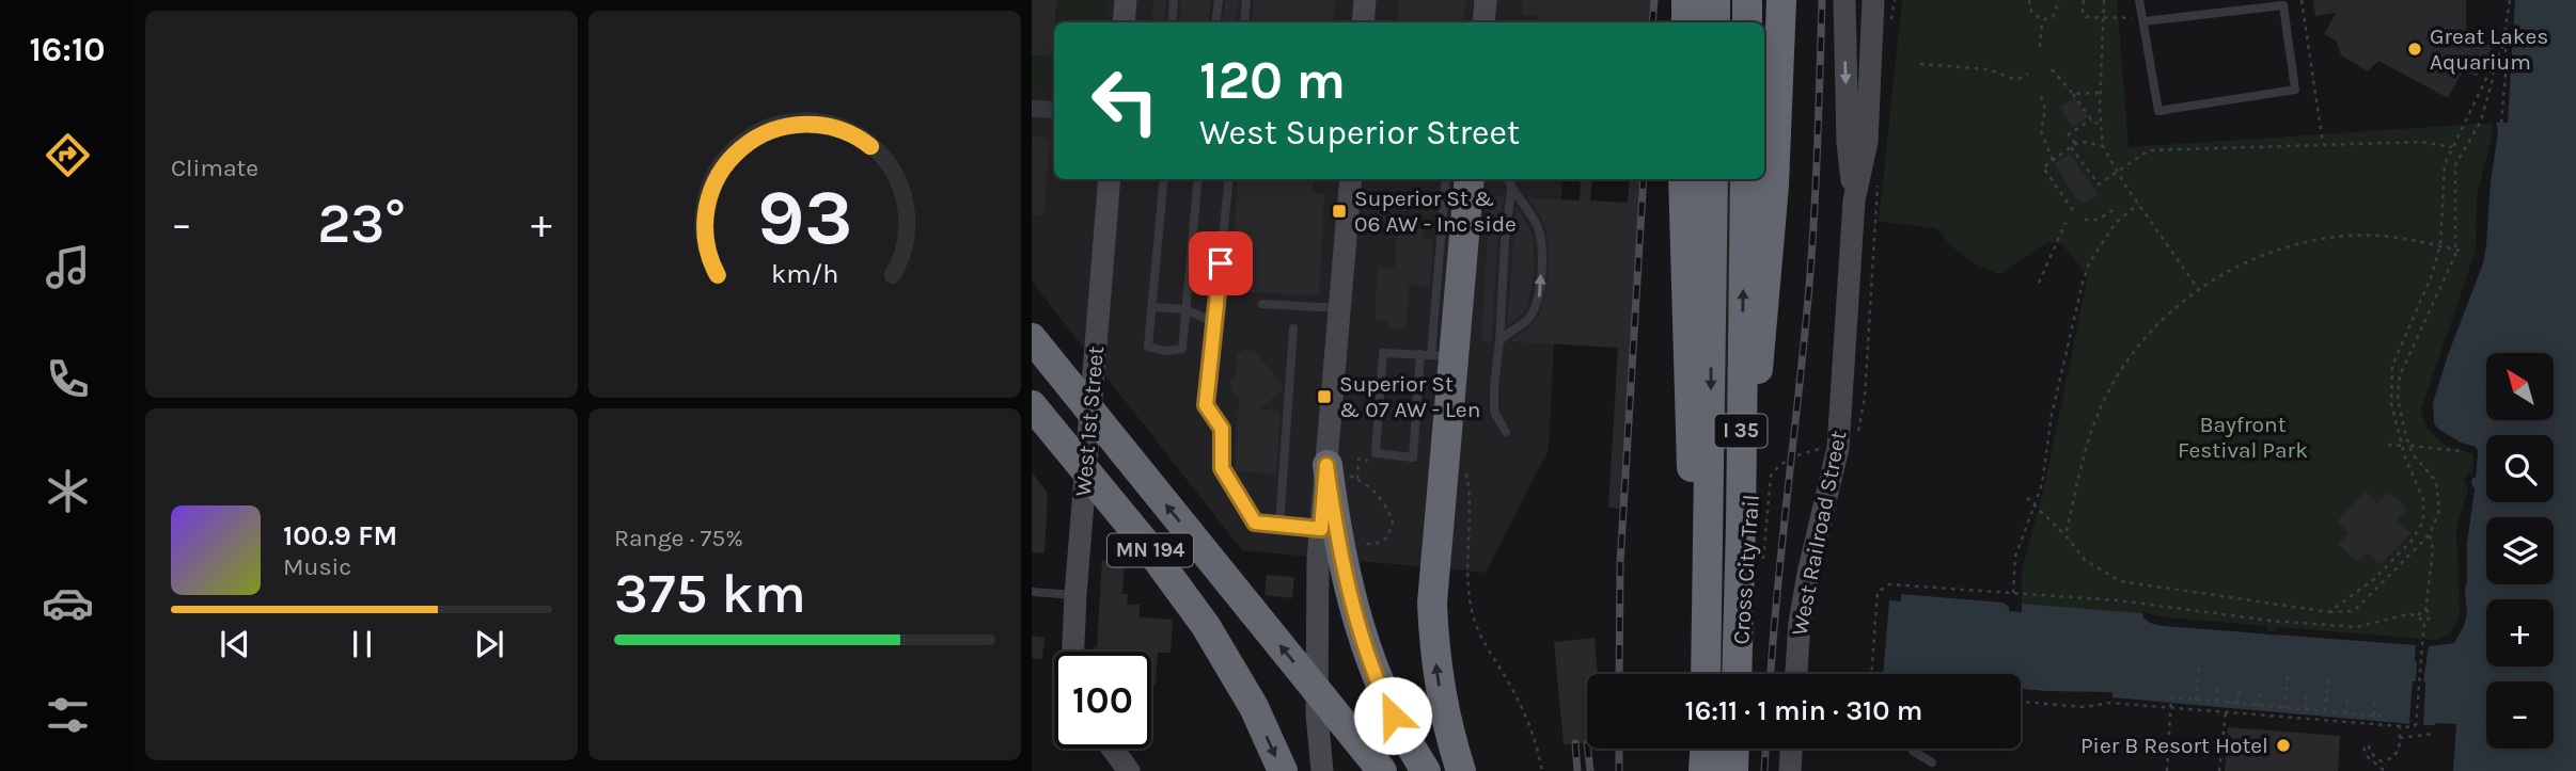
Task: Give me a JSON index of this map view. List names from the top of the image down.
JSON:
{
  "streets": {
    "highway": ["I 35", "MN 194"],
    "street": ["West 1st Street", "West Railroad Street"],
    "path": ["Cross City Trail"]
  },
  "crossings": [
    ["West 1st Street", "MN 194"],
    ["West Railroad Street", "Cross City Trail"]
  ],
  "parks": ["Bayfront Festival Park"],
  "places": {
    "other": ["Great Lakes Aquarium", "Pier B Resort Hotel"],
    "transit": ["Superior St & 06 AW - Inc side", "Superior St & 07 AW - Len"]
  },
  "north": "top left",
  "page": {
    "tabs": "16:10",
    "tile": [
      "Climate",
      ["Range · 75%", "375 km"]
    ],
    "turn": ["120 m", "West Superior Street"],
    "heat": ["−", "23°", "+"],
    "map_buttons": ["+", "−"],
    "song": ["100.9 FM", "Music"],
    "limit": "100",
    "trip": "16:11 · 1 min · 310 m",
    "gauge": ["93", "km/h"]
  }
}
